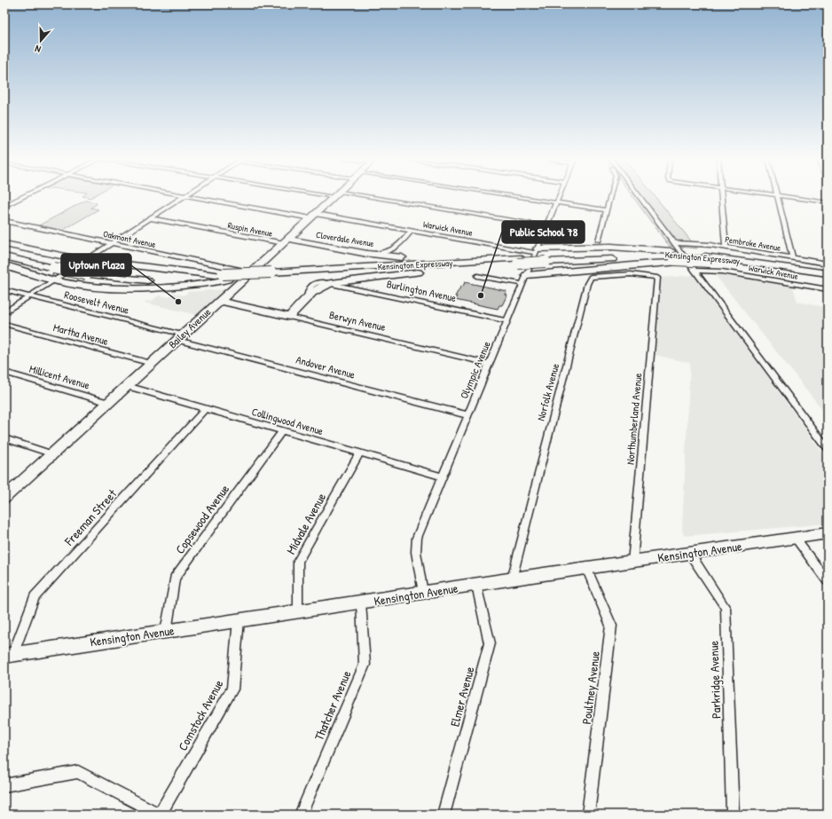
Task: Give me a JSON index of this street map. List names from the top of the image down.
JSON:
{
  "streets": {
    "highway": ["Kensington Expressway"],
    "main road": ["Cloverdale Avenue", "Berwyn Avenue", "Bailey Avenue"],
    "street": [
      "Warwick Avenue",
      "Ruspin Avenue",
      "Oakmont Avenue",
      "Pembroke Avenue",
      "Burlington Avenue",
      "Roosevelt Avenue",
      "Martha Avenue",
      "Andover Avenue",
      "Olympic Avenue",
      "Millicent Avenue",
      "Norfolk Avenue",
      "Northumberland Avenue",
      "Collingwood Avenue",
      "Freeman Street",
      "Copsewood Avenue",
      "Midvale Avenue",
      "Kensington Avenue",
      "Parkridge Avenue",
      "Poultney Avenue",
      "Elmer Avenue",
      "Thatcher Avenue",
      "Comstock Avenue"
    ]
  },
  "crossings": [
    ["Warwick Avenue", "Cloverdale Avenue"],
    ["Warwick Avenue", "Bailey Avenue"],
    ["Warwick Avenue", "Olympic Avenue"],
    ["Ruspin Avenue", "Cloverdale Avenue"],
    ["Ruspin Avenue", "Bailey Avenue"],
    ["Oakmont Avenue", "Bailey Avenue"],
    ["Cloverdale Avenue", "Bailey Avenue"],
    ["Pembroke Avenue", "Kensington Expressway"],
    ["Burlington Avenue", "Olympic Avenue"],
    ["Roosevelt Avenue", "Bailey Avenue"],
    ["Roosevelt Avenue", "Andover Avenue"],
    ["Berwyn Avenue", "Bailey Avenue"],
    ["Berwyn Avenue", "Olympic Avenue"],
    ["Bailey Avenue", "Martha Avenue"],
    ["Bailey Avenue", "Andover Avenue"],
    ["Bailey Avenue", "Millicent Avenue"],
    ["Bailey Avenue", "Collingwood Avenue"],
    ["Andover Avenue", "Olympic Avenue"],
    ["Olympic Avenue", "Collingwood Avenue"],
    ["Olympic Avenue", "Kensington Avenue"],
    ["Norfolk Avenue", "Northumberland Avenue"],
    ["Norfolk Avenue", "Kensington Avenue"],
    ["Northumberland Avenue", "Kensington Avenue"],
    ["Collingwood Avenue", "Freeman Street"],
    ["Collingwood Avenue", "Copsewood Avenue"],
    ["Collingwood Avenue", "Midvale Avenue"],
    ["Freeman Street", "Kensington Avenue"],
    ["Copsewood Avenue", "Kensington Avenue"],
    ["Midvale Avenue", "Kensington Avenue"],
    ["Kensington Avenue", "Parkridge Avenue"],
    ["Kensington Avenue", "Poultney Avenue"],
    ["Kensington Avenue", "Elmer Avenue"],
    ["Kensington Avenue", "Thatcher Avenue"],
    ["Kensington Avenue", "Comstock Avenue"]
  ],
  "places": ["Public School 78", "Uptown Plaza"],
  "north": "bottom"
}
